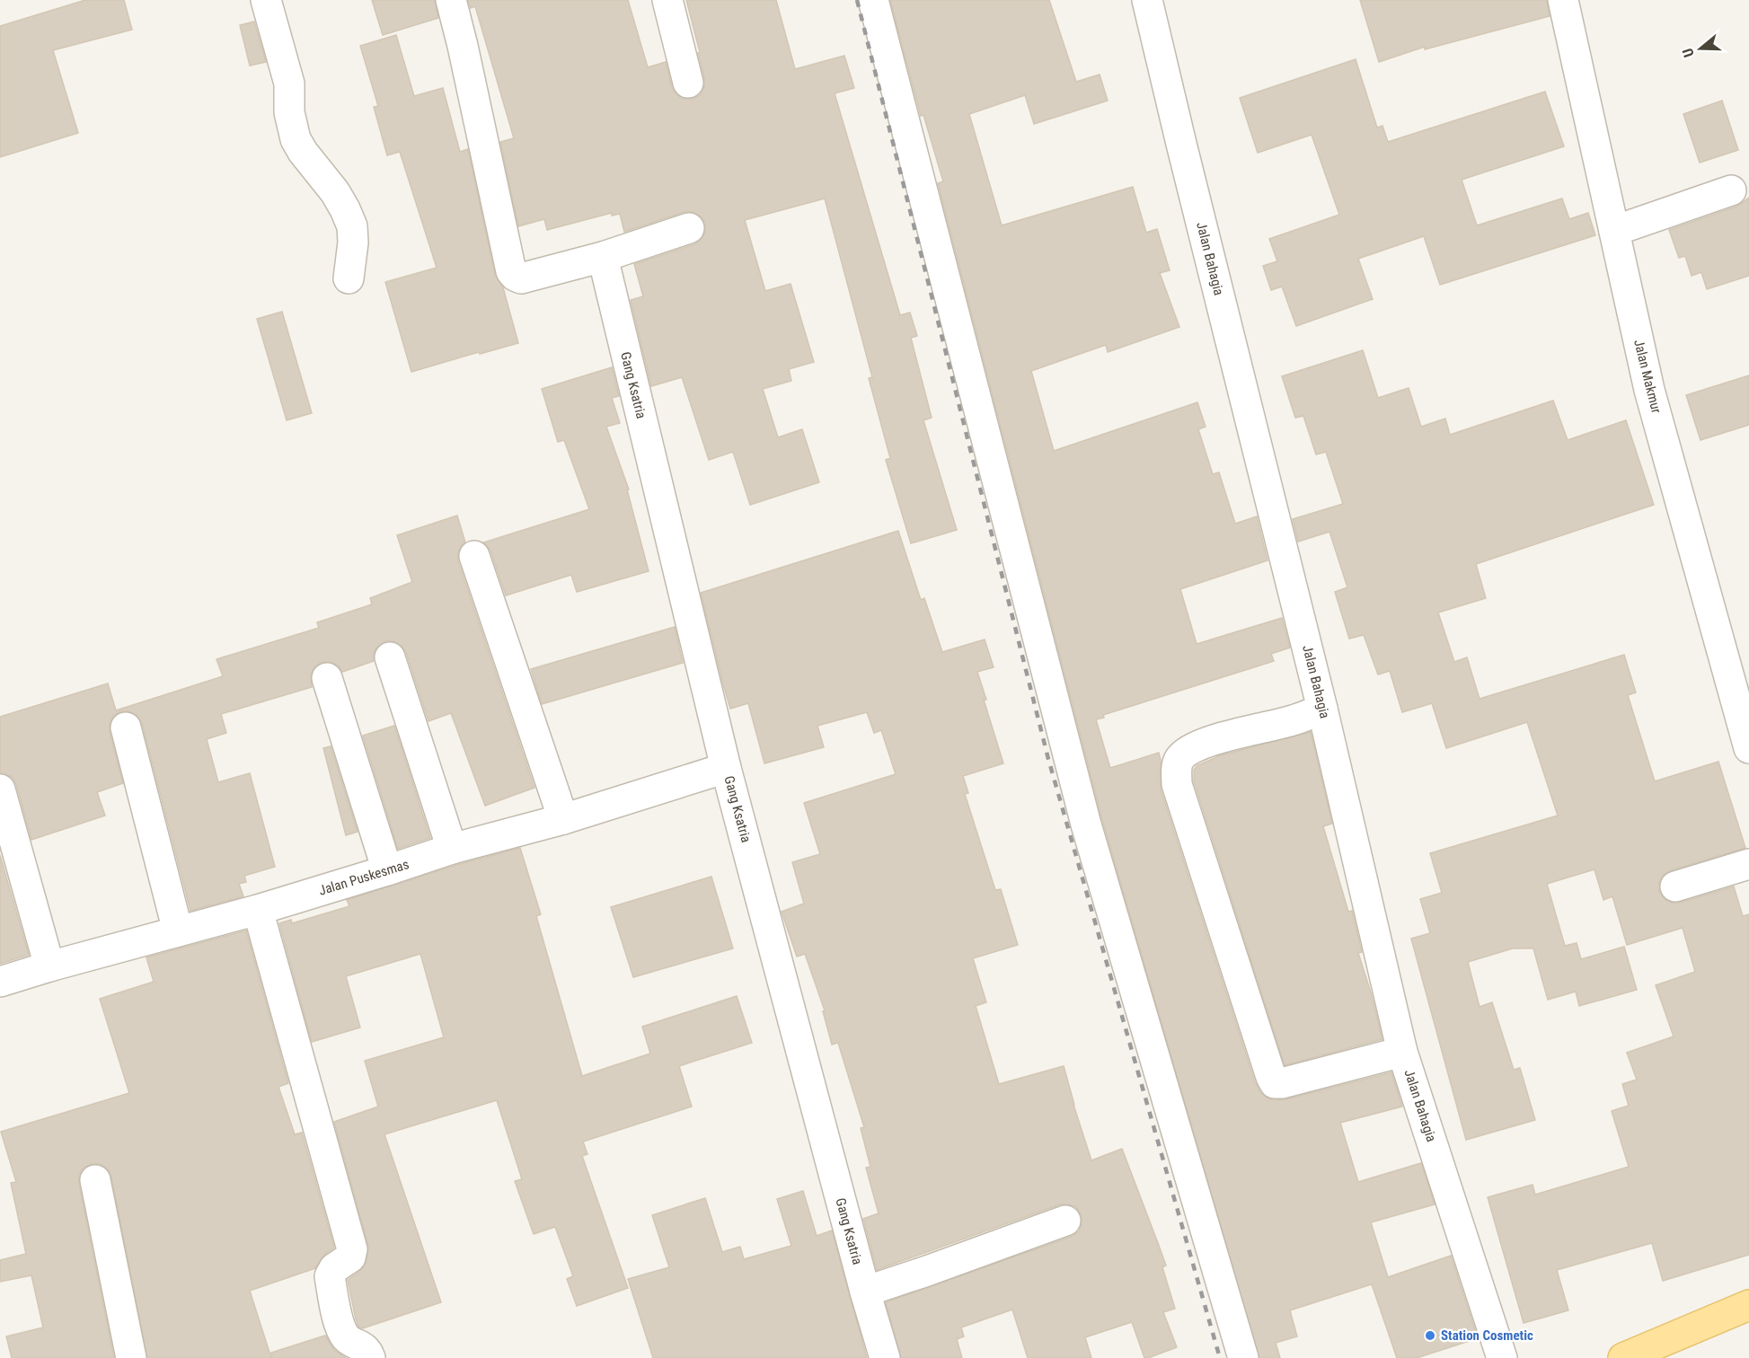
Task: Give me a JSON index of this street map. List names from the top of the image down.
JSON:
{
  "streets": {
    "street": [
      "Jalan Bahagia",
      "Jalan Makmur",
      "Gang Ksatria",
      "Jalan Puskesmas"
    ]
  },
  "crossings": [
    ["Gang Ksatria", "Jalan Puskesmas"]
  ],
  "places": ["Station Cosmetic"],
  "north": "left"
}
